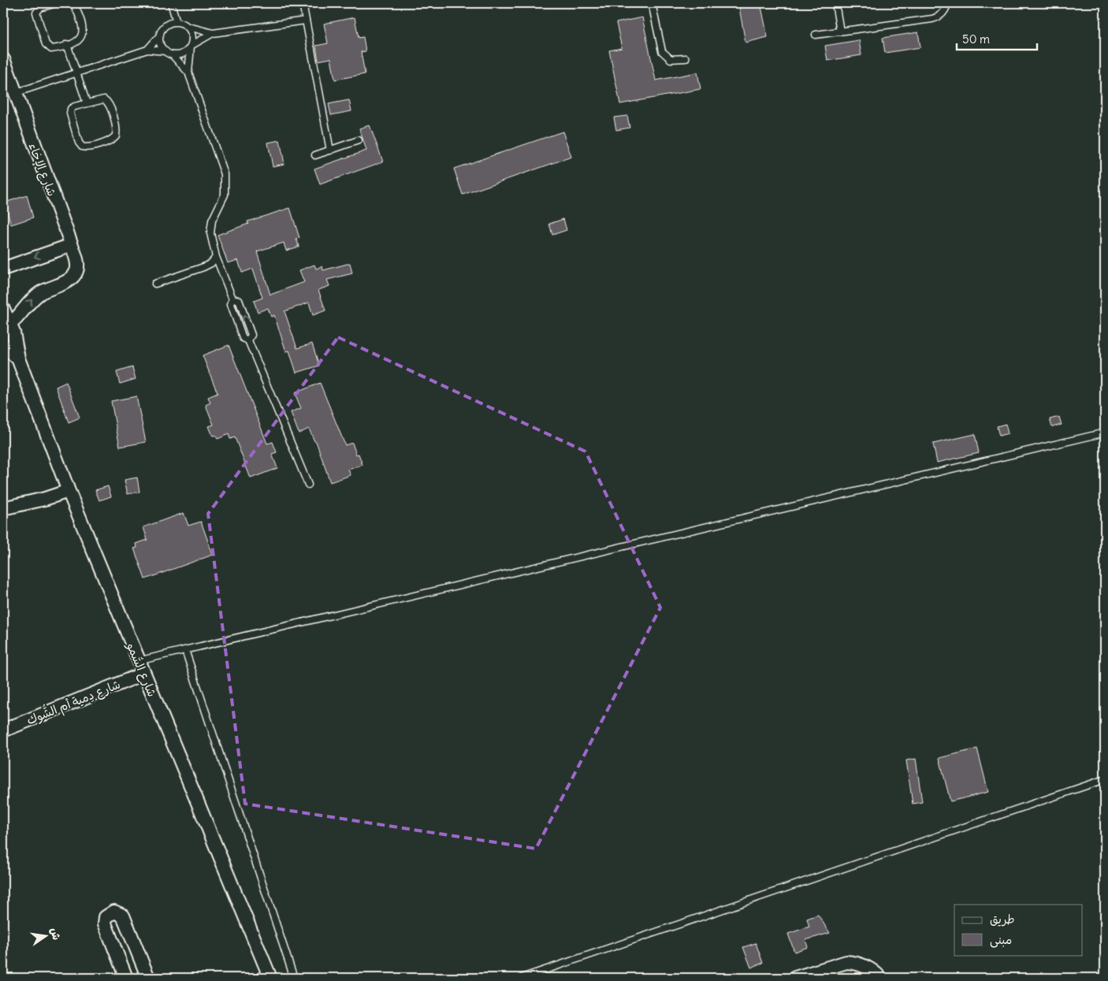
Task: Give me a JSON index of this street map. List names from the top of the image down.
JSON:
{
  "streets": {
    "street": ["شارع الإخاء", "شارع السُّمو", "شارع دِمية أم الشُّوك"]
  },
  "crossings": [
    ["شارع الإخاء", "شارع السُّمو"],
    ["شارع السُّمو", "شارع دِمية أم الشُّوك"]
  ],
  "legend": ["طريق", "مبنى"],
  "scale_bar": "50 m",
  "north": "right"
}
